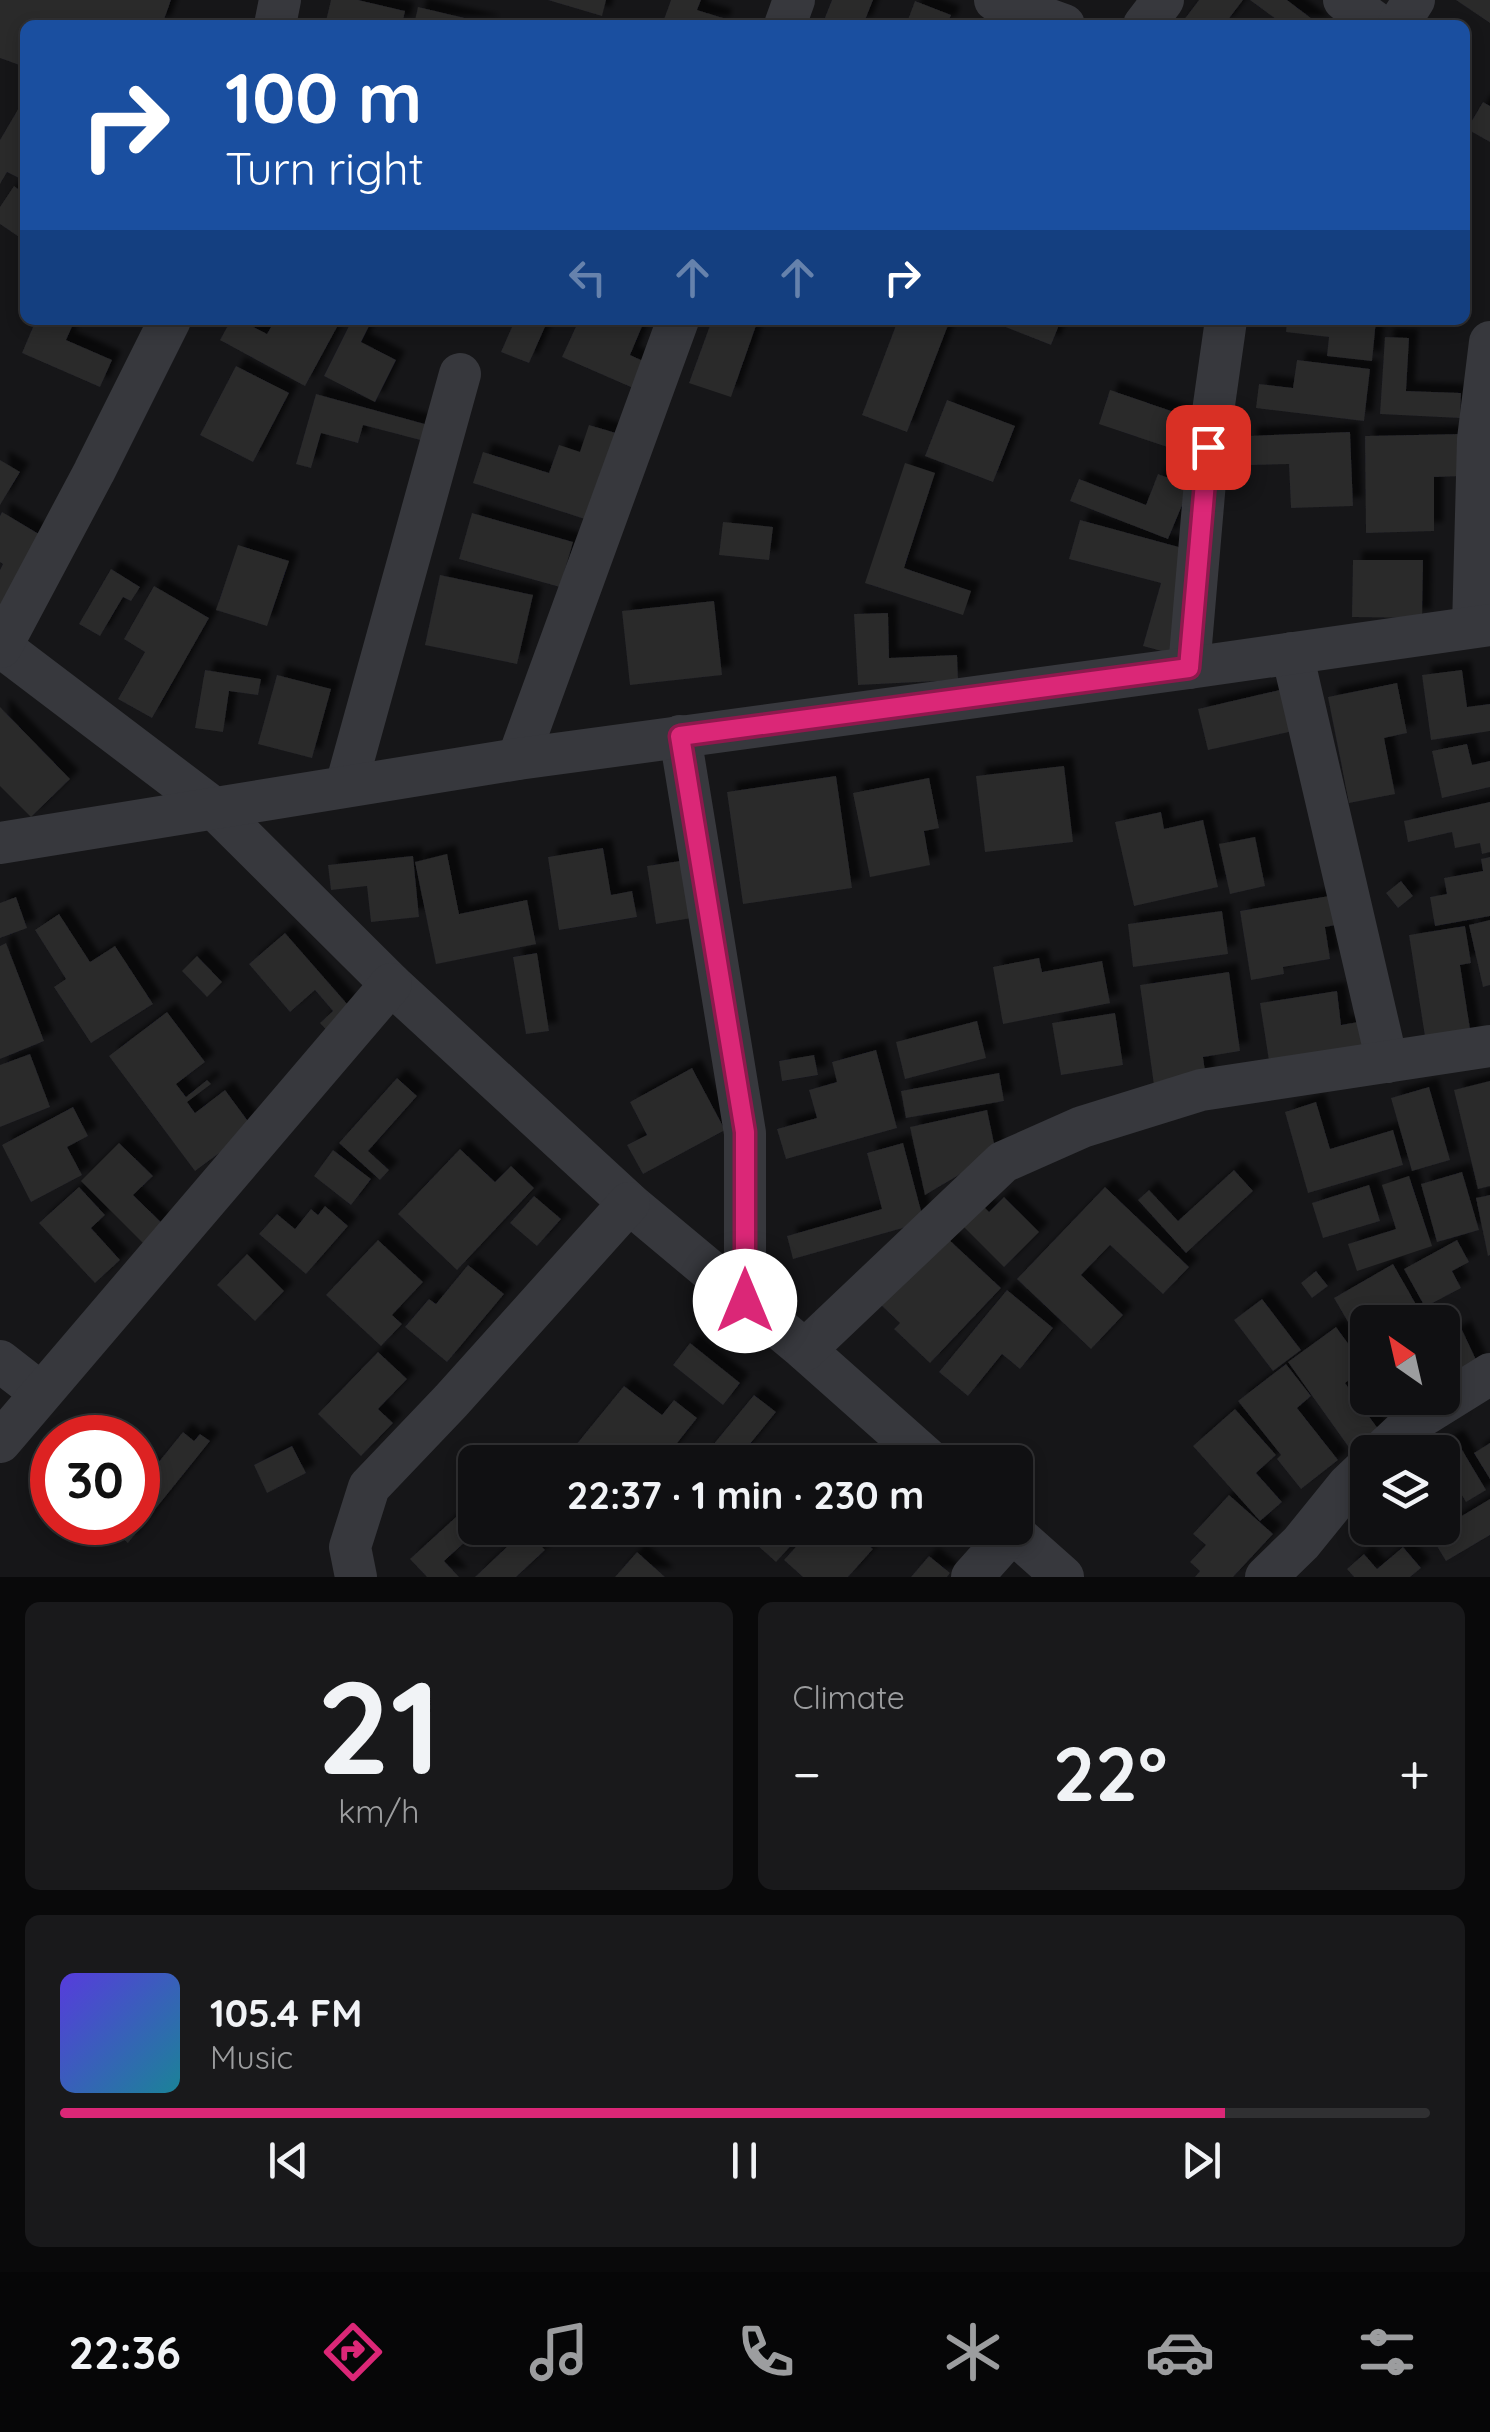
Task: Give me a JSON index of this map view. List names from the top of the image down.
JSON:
{
  "north": "top left",
  "page": {
    "turn": ["100 m", "Turn right"],
    "limit": "30",
    "trip": "22:37 · 1 min · 230 m",
    "tile": [
      ["21", "km/h"],
      "Climate"
    ],
    "heat": ["−", "22°", "+"],
    "song": ["105.4 FM", "Music"],
    "tabs": "22:36"
  }
}
